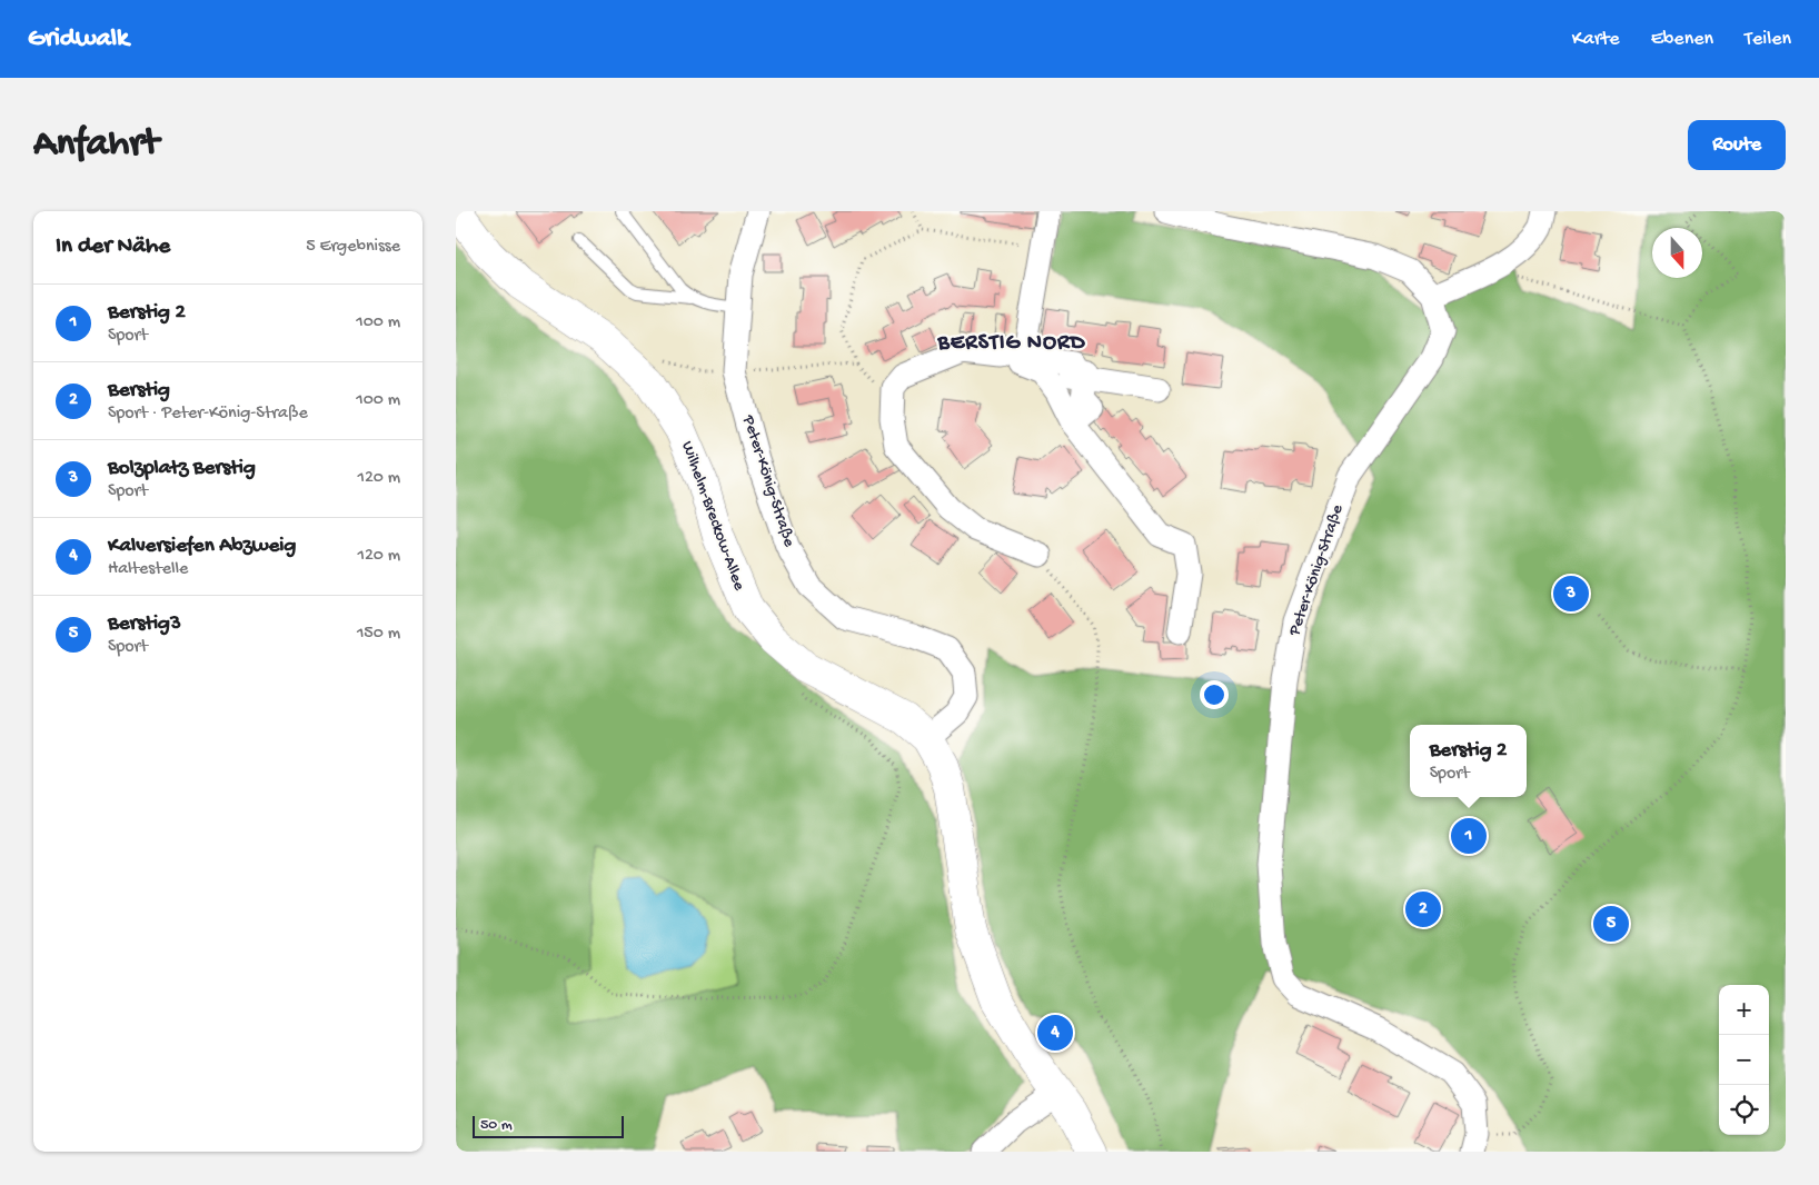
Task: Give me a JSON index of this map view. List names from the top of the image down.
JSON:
{
  "streets": {
    "street": ["Peter-König-Straße", "Wilhelm-Breckow-Allee"]
  },
  "crossings": [
    ["Peter-König-Straße", "Wilhelm-Breckow-Allee"]
  ],
  "districts": ["BERSTIG NORD"],
  "scale_bar": "50 m",
  "north": "bottom",
  "page": {
    "header": "Gridwalk",
    "nav": ["Karte", "Ebenen", "Teilen"],
    "buttons": "Route",
    "title": "Anfahrt",
    "heading": ["In der Nähe", "5 Ergebnisse"],
    "list": [
      {
        "mark": "1",
        "name": "Berstig 2",
        "note": "Sport",
        "value": "100 m"
      },
      {
        "mark": "2",
        "name": "Berstig",
        "note": "Sport · Peter-König-Straße",
        "value": "100 m"
      },
      {
        "mark": "3",
        "name": "Bolzplatz Berstig",
        "note": "Sport",
        "value": "120 m"
      },
      {
        "mark": "4",
        "name": "Kalversiefen Abzweig",
        "note": "Haltestelle",
        "value": "120 m"
      },
      {
        "mark": "5",
        "name": "Berstig3",
        "note": "Sport",
        "value": "150 m"
      }
    ],
    "pins": [
      "3",
      "1",
      "2",
      "5",
      "4"
    ],
    "popup": ["Berstig 2", "Sport"],
    "map_buttons": ["+", "−"],
    "scale": "50 m"
  }
}
